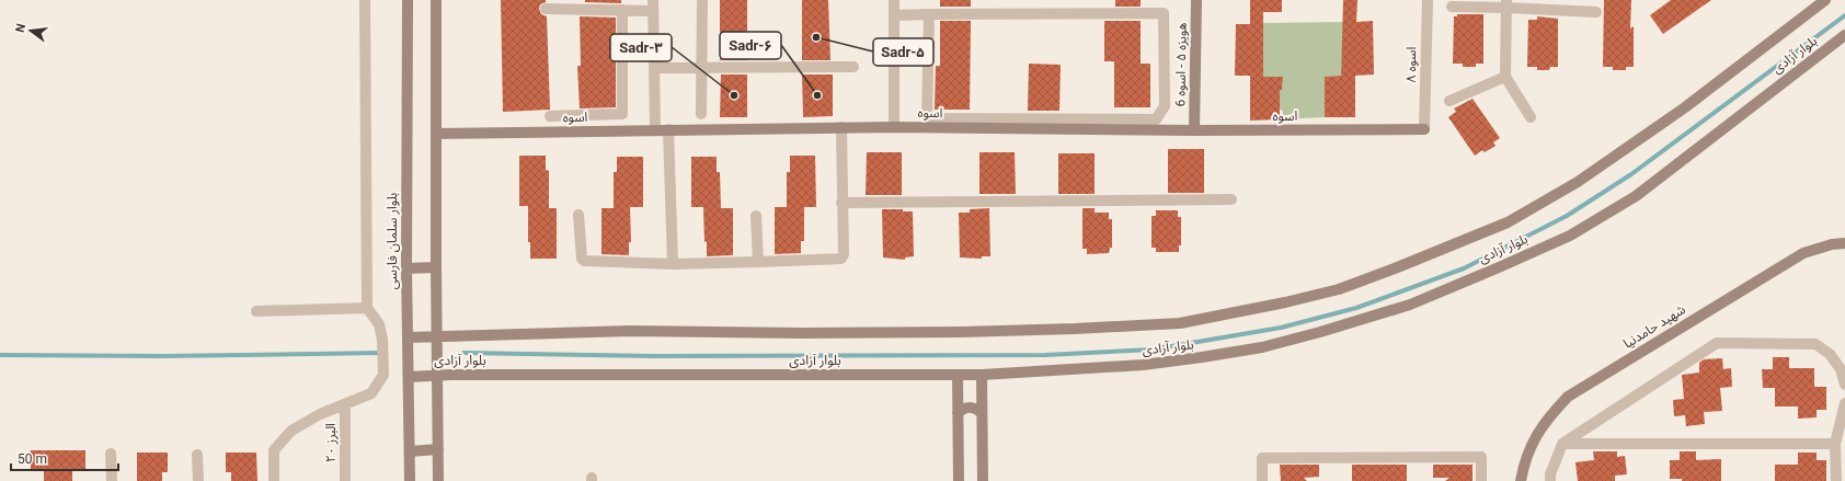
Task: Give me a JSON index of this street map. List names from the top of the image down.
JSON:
{
  "streets": {
    "main road": [
      "بلوار آزادی",
      "هویزه ۵ - اسوه 6",
      "اسوه",
      "بلوار سلمان فارسی",
      "شهید حامدنیا"
    ],
    "street": ["اسوه ۸", "البرز ۲۰"]
  },
  "crossings": [
    ["بلوار آزادی", "بلوار سلمان فارسی"],
    ["هویزه ۵ - اسوه 6", "اسوه"],
    ["اسوه ۸", "اسوه"]
  ],
  "places": ["Sadr-۵", "Sadr-۳", "Sadr-۶"],
  "scale_bar": "50 m",
  "north": "left"
}
